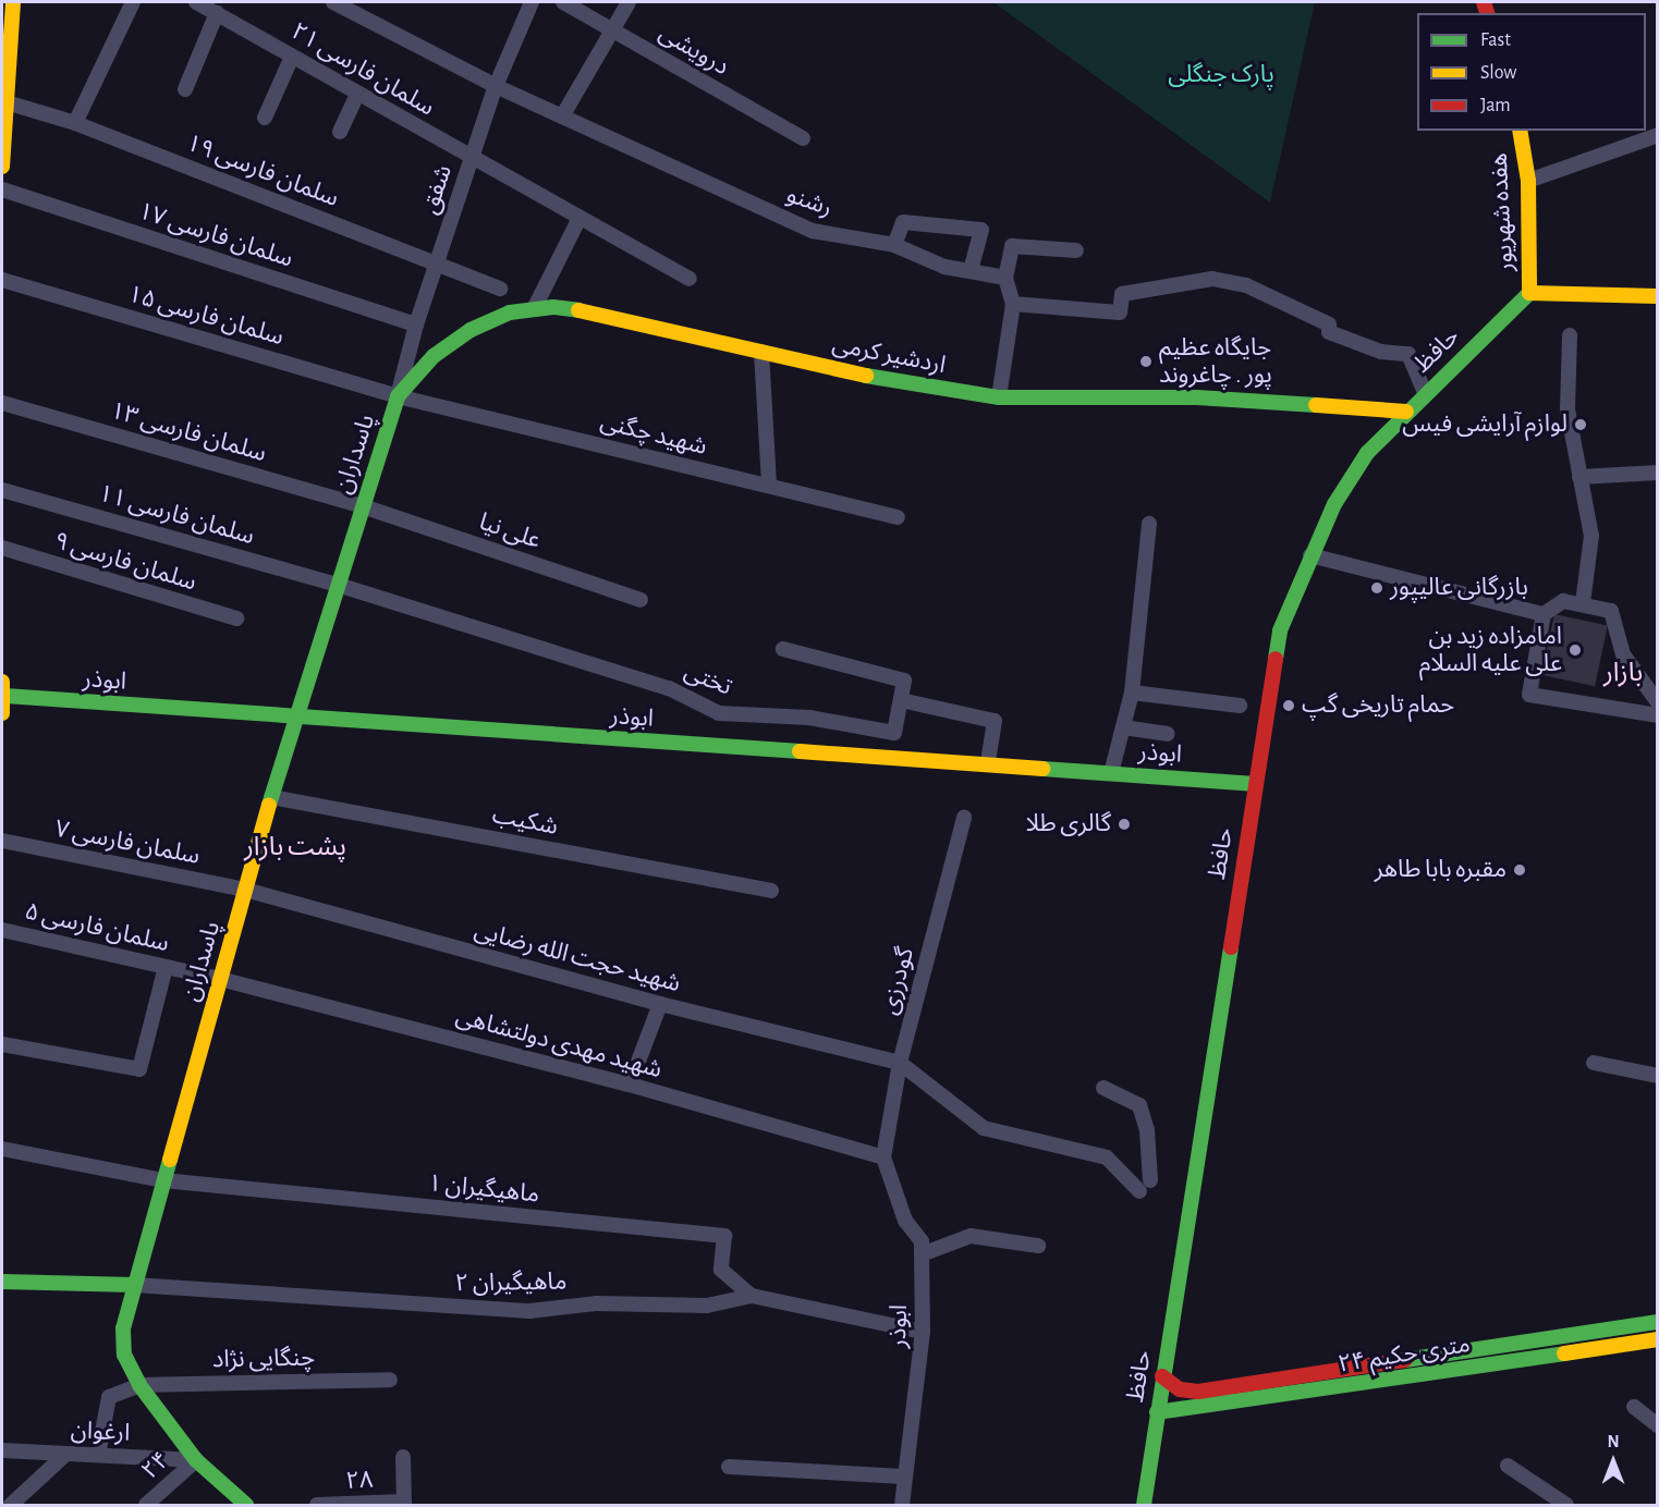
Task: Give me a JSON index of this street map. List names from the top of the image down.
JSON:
{
  "streets": {
    "main road": [
      "هفده شهریور",
      "حافظ",
      "اردشیر کرمی",
      "پاسداران",
      "ابوذر",
      "۲۴ متری حکیم"
    ],
    "street": [
      "درویشی",
      "سلمان فارسی ۲۱",
      "سلمان فارسی ۱۹",
      "شفق",
      "رشنو",
      "سلمان فارسی ۱۷",
      "سلمان فارسی ۱۵",
      "سلمان فارسی ۱۳",
      "شهید چگنی",
      "سلمان فارسی ۱۱",
      "علی نیا",
      "سلمان فارسی ۹",
      "تختی",
      "شکیب",
      "سلمان فارسی ۷",
      "سلمان فارسی ۵",
      "شهید حجت الله رضایی",
      "گودرزی",
      "شهید مهدی دولتشاهی",
      "ماهیگیران ۱",
      "ماهیگیران ۲",
      "چنگایی نژاد",
      "ارغوان",
      "۲۴",
      "۲۸"
    ]
  },
  "crossings": [
    ["سلمان فارسی ۲۱", "شفق"],
    ["سلمان فارسی ۱۹", "شفق"],
    ["شفق", "رشنو"],
    ["شفق", "سلمان فارسی ۱۷"],
    ["شفق", "سلمان فارسی ۱۵"],
    ["شفق", "اردشیر کرمی"],
    ["شفق", "شهید چگنی"],
    ["شفق", "پاسداران"],
    ["هفده شهریور", "حافظ"],
    ["سلمان فارسی ۱۵", "اردشیر کرمی"],
    ["سلمان فارسی ۱۵", "شهید چگنی"],
    ["سلمان فارسی ۱۵", "پاسداران"],
    ["حافظ", "اردشیر کرمی"],
    ["حافظ", "ابوذر"],
    ["حافظ", "۲۴ متری حکیم"],
    ["اردشیر کرمی", "شهید چگنی"],
    ["اردشیر کرمی", "پاسداران"],
    ["سلمان فارسی ۱۳", "پاسداران"],
    ["سلمان فارسی ۱۳", "علی نیا"],
    ["شهید چگنی", "پاسداران"],
    ["پاسداران", "سلمان فارسی ۱۱"],
    ["پاسداران", "علی نیا"],
    ["پاسداران", "تختی"],
    ["پاسداران", "ابوذر"],
    ["پاسداران", "شکیب"],
    ["پاسداران", "سلمان فارسی ۷"],
    ["پاسداران", "سلمان فارسی ۵"],
    ["پاسداران", "شهید حجت الله رضایی"],
    ["پاسداران", "شهید مهدی دولتشاهی"],
    ["پاسداران", "ماهیگیران ۱"],
    ["پاسداران", "ماهیگیران ۲"],
    ["پاسداران", "چنگایی نژاد"],
    ["پاسداران", "ارغوان"],
    ["پاسداران", "۲۴"],
    ["سلمان فارسی ۱۱", "تختی"],
    ["ابوذر", "گودرزی"],
    ["ابوذر", "شهید مهدی دولتشاهی"],
    ["ابوذر", "ماهیگیران ۲"],
    ["سلمان فارسی ۷", "شهید حجت الله رضایی"],
    ["سلمان فارسی ۵", "شهید مهدی دولتشاهی"],
    ["شهید حجت الله رضایی", "گودرزی"],
    ["گودرزی", "شهید مهدی دولتشاهی"],
    ["ماهیگیران ۱", "ماهیگیران ۲"],
    ["ارغوان", "۲۴"]
  ],
  "districts": ["بازار", "پشت بازار"],
  "parks": ["پارک جنگلی"],
  "places": [
    "جایگاه عظیم پور . چاغروند",
    "لوازم آرایشی فیس",
    "بازرگانی عالیپور",
    "امامزاده زید بن علی علیه السلام",
    "حمام تاریخی گپ",
    "گالری طلا",
    "مقبره بابا طاهر"
  ],
  "legend": ["Fast", "Slow", "Jam"],
  "north": "top"
}
